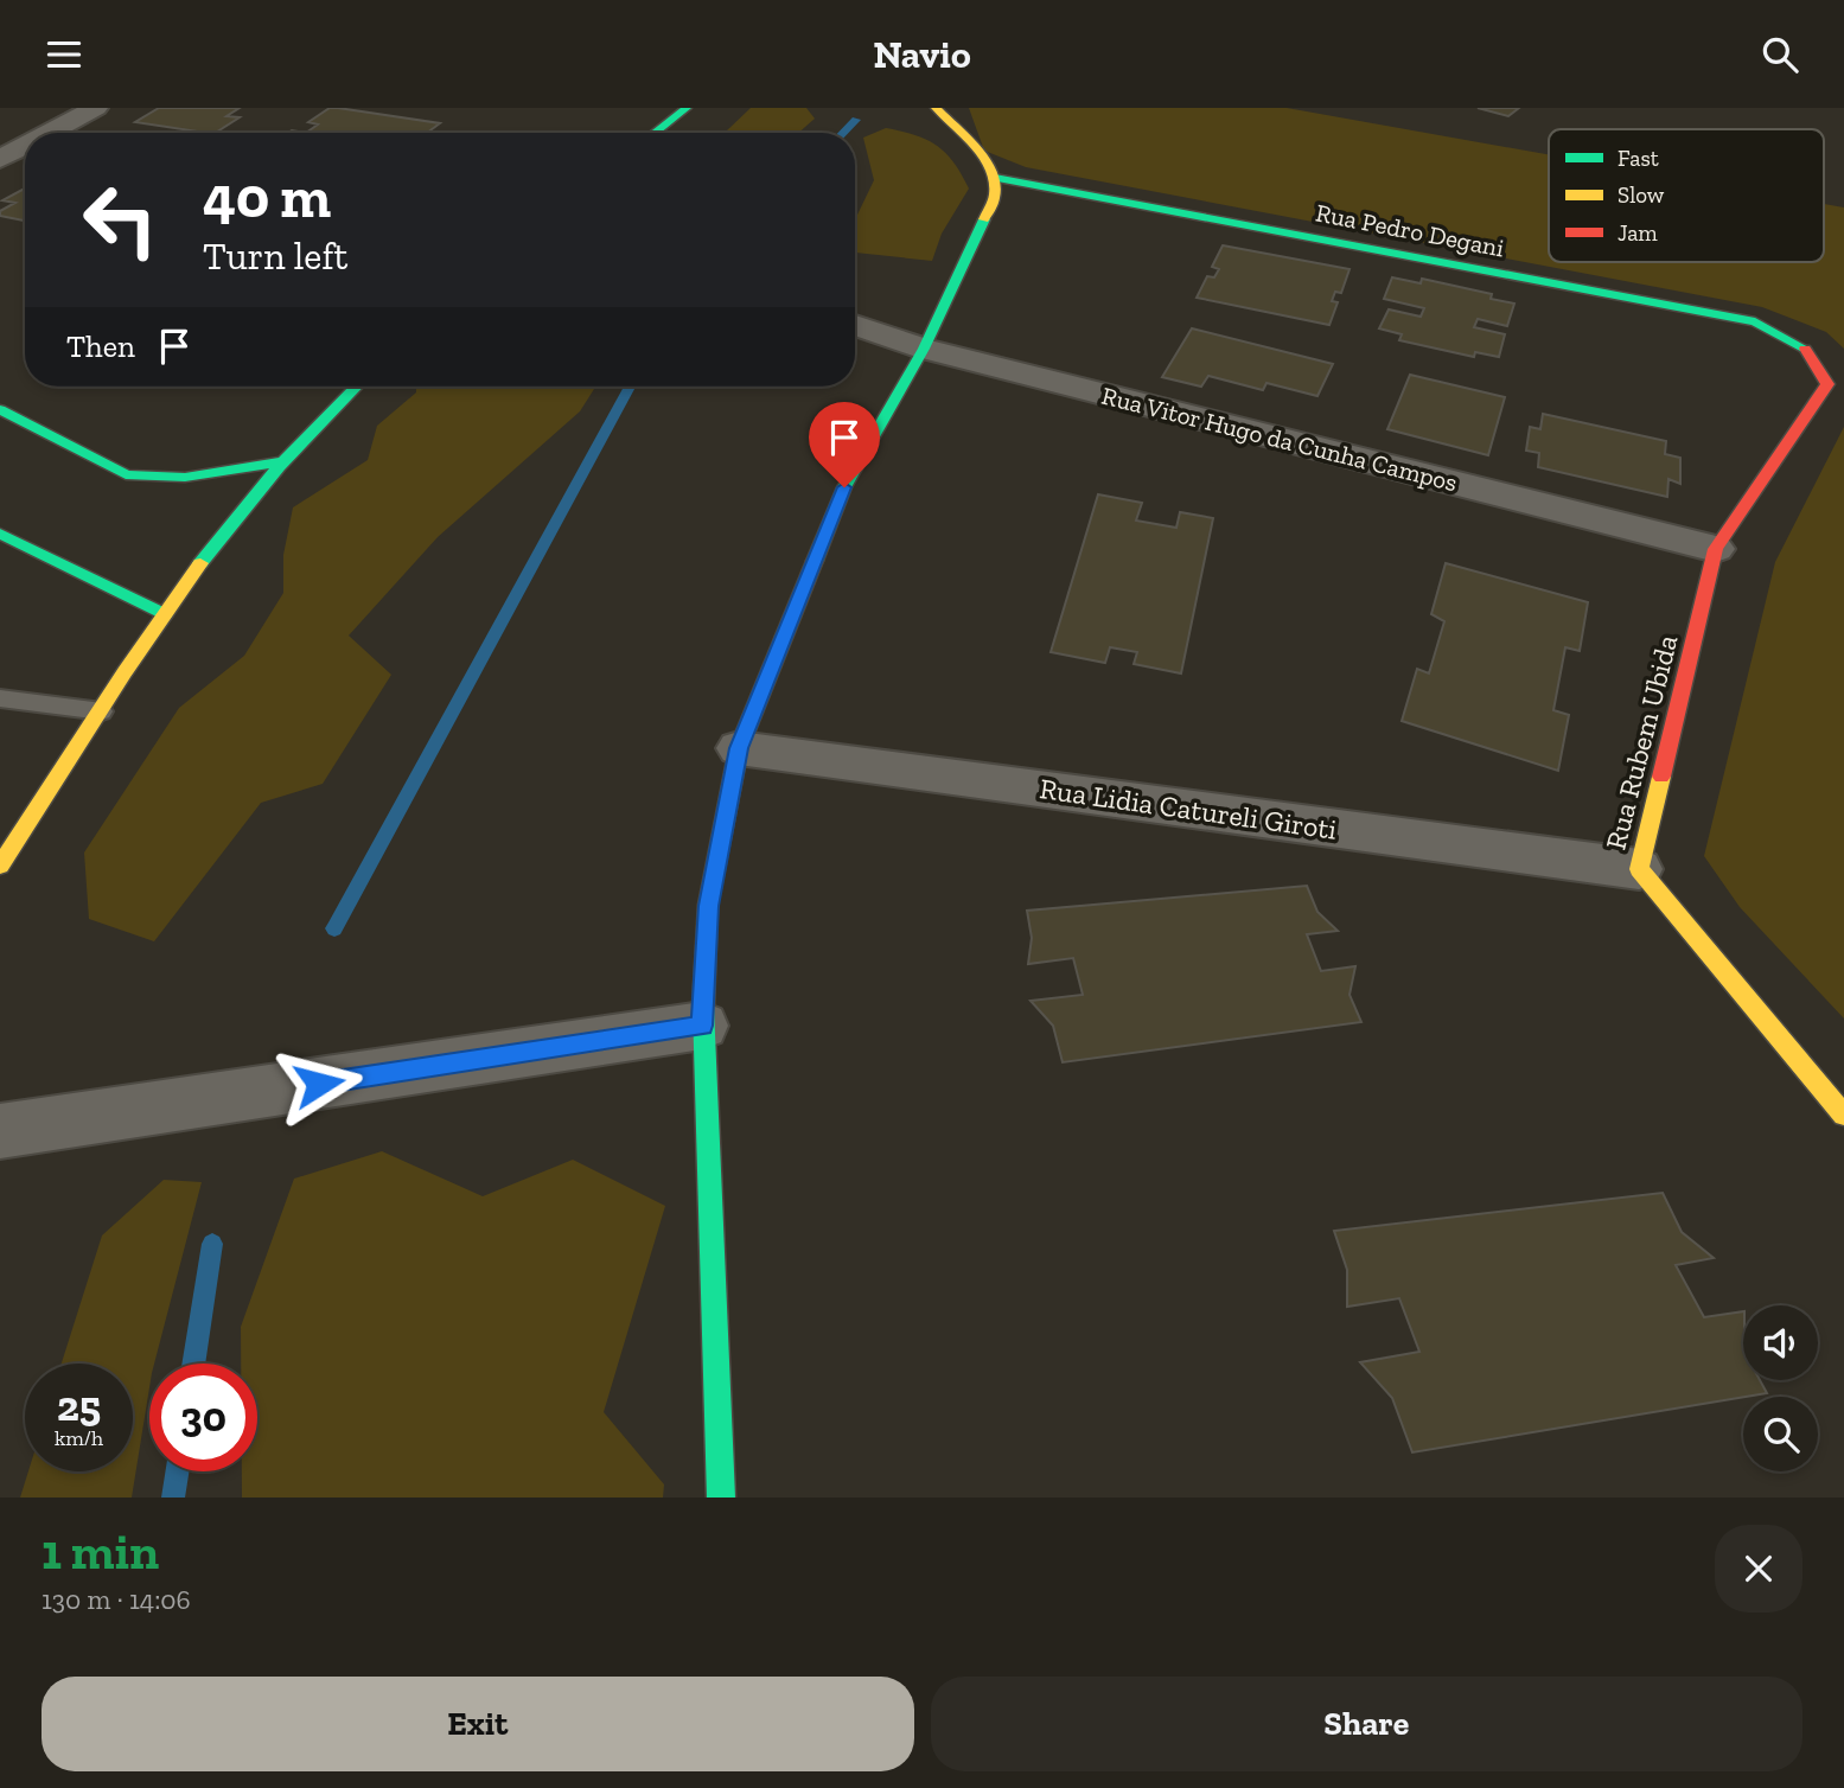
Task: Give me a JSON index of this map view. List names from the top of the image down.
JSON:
{
  "streets": {
    "main road": ["Rua Pedro Degani", "Rua Rubem Ubida"],
    "street": ["Rua Vitor Hugo da Cunha Campos", "Rua Lidia Catureli Giroti"]
  },
  "crossings": [
    ["Rua Pedro Degani", "Rua Rubem Ubida"],
    ["Rua Vitor Hugo da Cunha Campos", "Rua Rubem Ubida"],
    ["Rua Rubem Ubida", "Rua Lidia Catureli Giroti"]
  ],
  "legend": ["Fast", "Slow", "Jam"],
  "page": {
    "header": "Navio",
    "turn": ["40 m", "Turn left"],
    "then": "Then",
    "speed": "25 km/h",
    "limit": "30",
    "heading": ["1 min", "130 m · 14:06"],
    "buttons": ["Exit", "Share"]
  }
}
